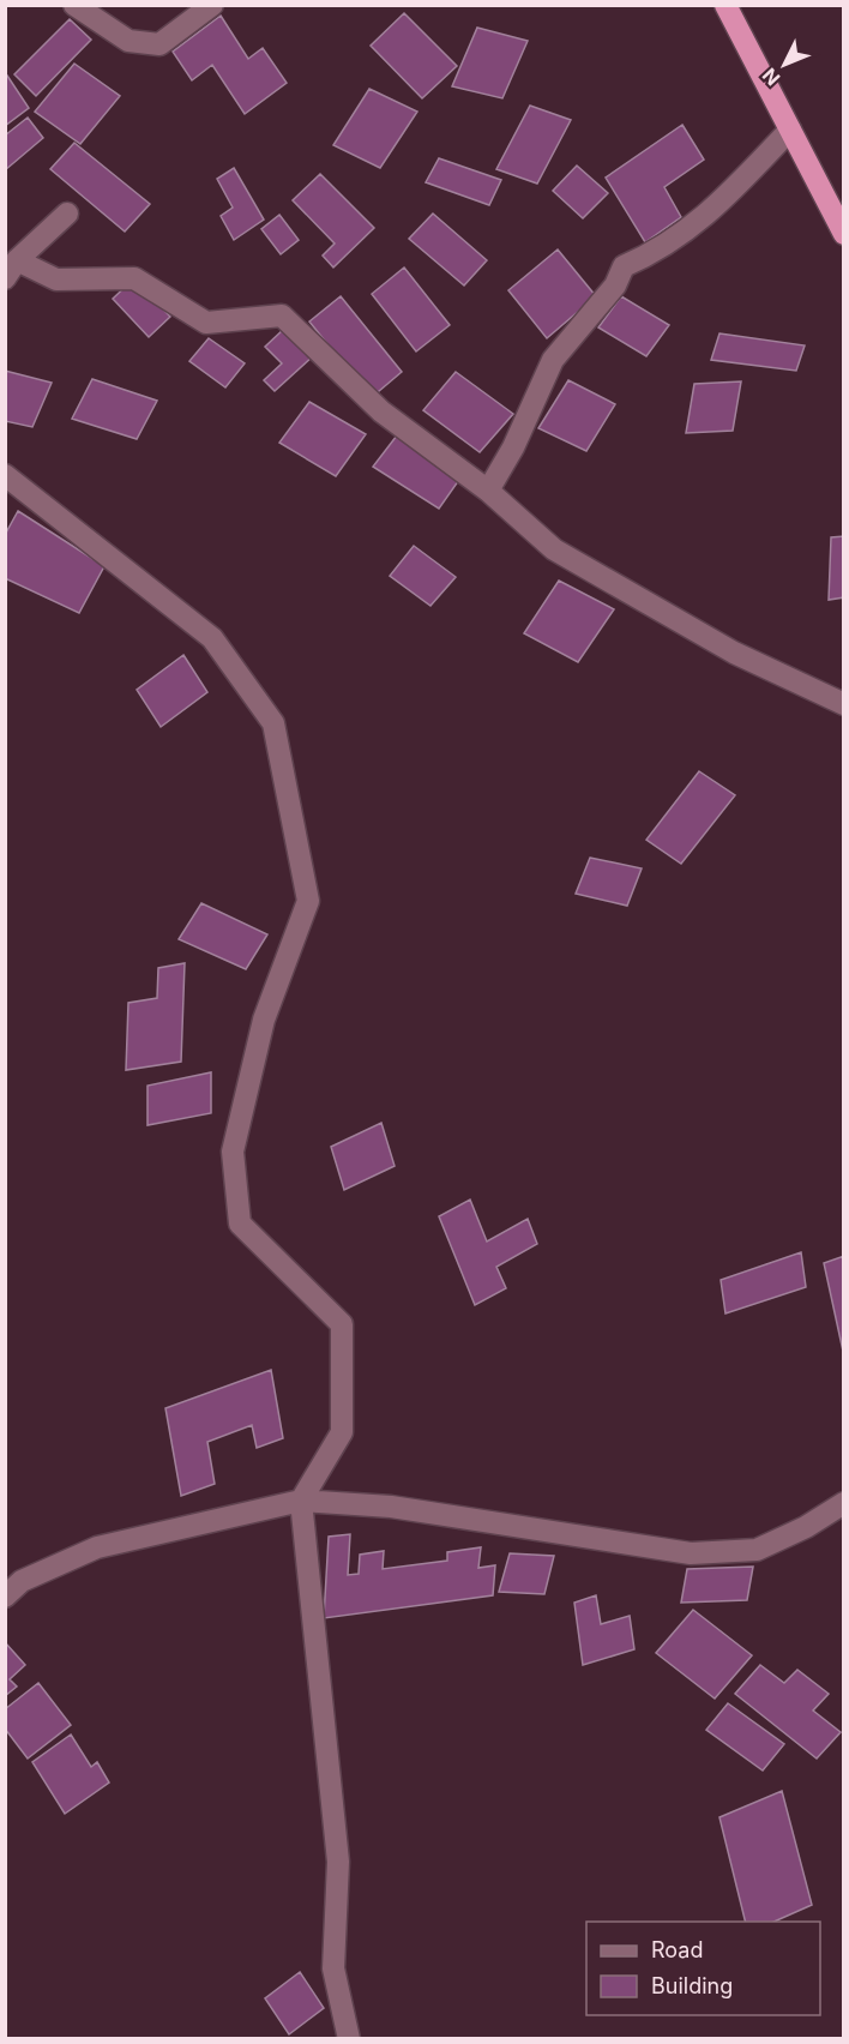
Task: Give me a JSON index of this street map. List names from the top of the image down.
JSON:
{
  "legend": ["Road", "Building"],
  "north": "bottom left"
}
